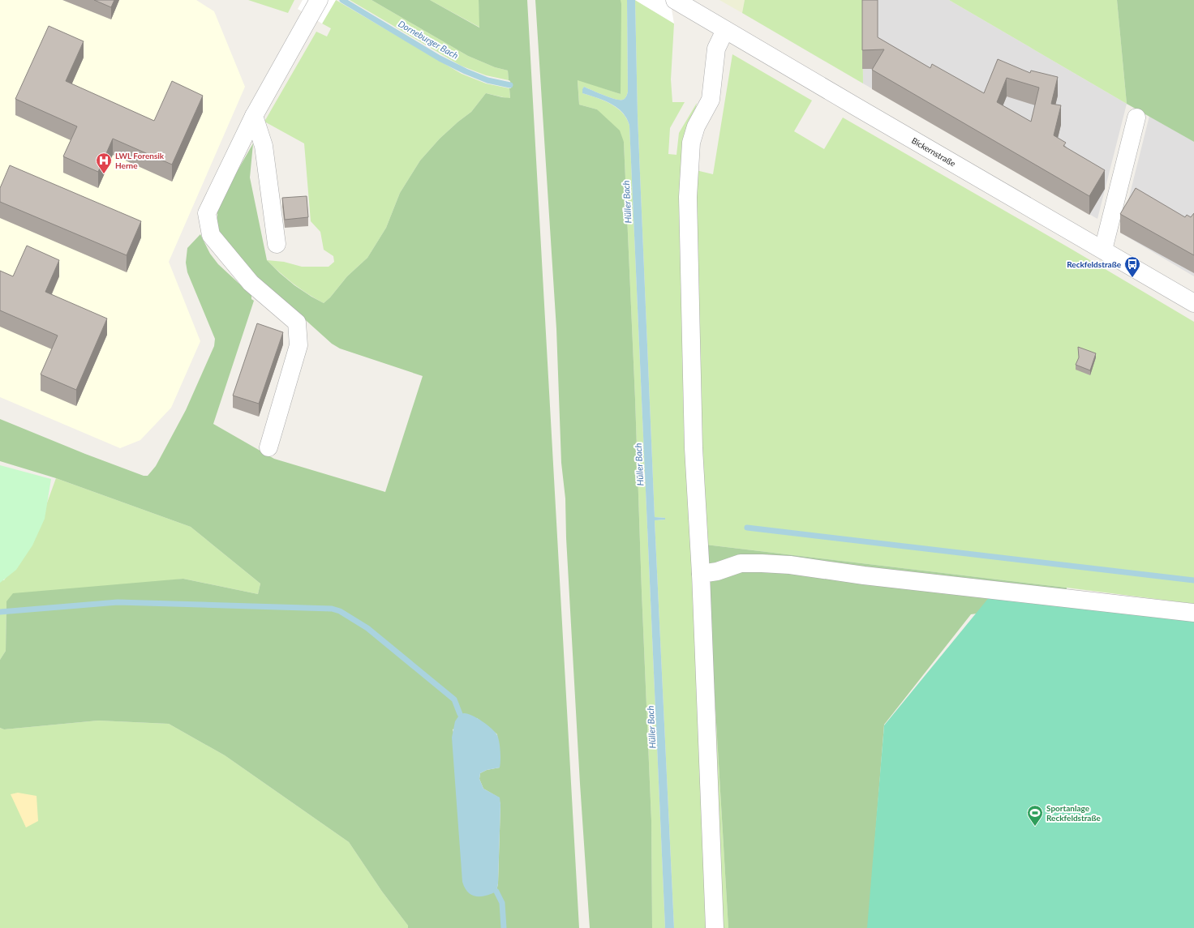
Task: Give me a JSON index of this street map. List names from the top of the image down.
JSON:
{
  "streets": {
    "street": ["Bickernstraße"]
  },
  "water": ["Dorneburger Bach", "Hüller Bach"],
  "places": {
    "hospital": ["LWL Forensik Herne"],
    "bus stop": ["Reckfeldstraße"],
    "sports": ["Sportanlage Reckfeldstraße"]
  }
}
